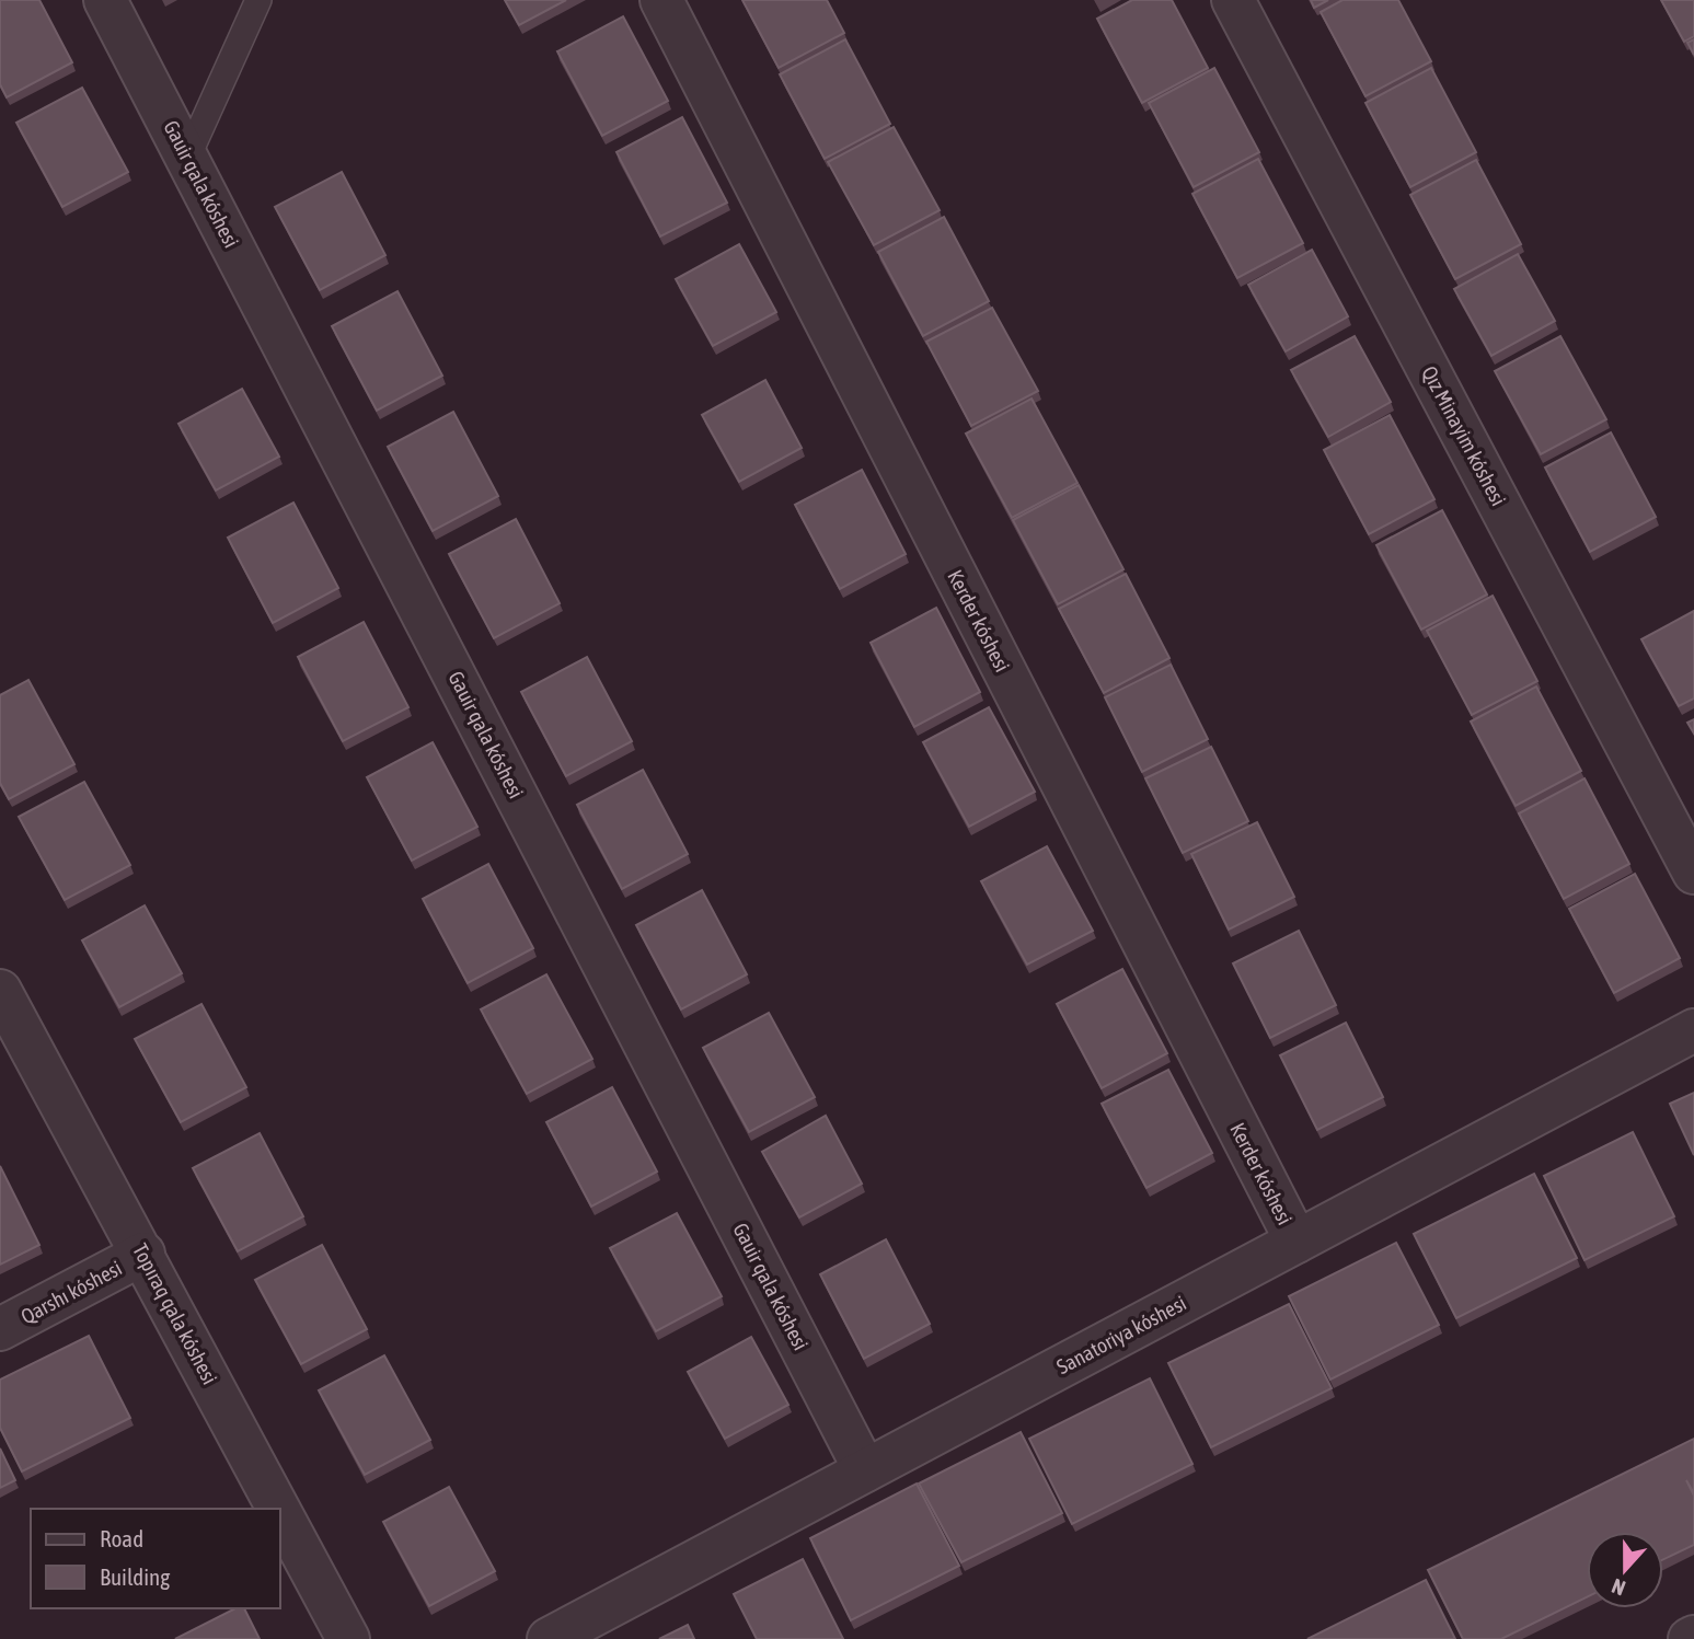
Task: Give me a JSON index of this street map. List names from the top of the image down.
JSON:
{
  "streets": {
    "street": [
      "Gauir qala kóshesi",
      "Qız Minayim kóshesi",
      "Kerder kóshesi",
      "Qarshı kóshesi",
      "Topıraq qala kóshesi",
      "Sanatoriya kóshesi"
    ]
  },
  "crossings": [
    ["Gauir qala kóshesi", "Sanatoriya kóshesi"],
    ["Kerder kóshesi", "Sanatoriya kóshesi"],
    ["Qarshı kóshesi", "Topıraq qala kóshesi"]
  ],
  "legend": ["Road", "Building"],
  "north": "bottom"
}
